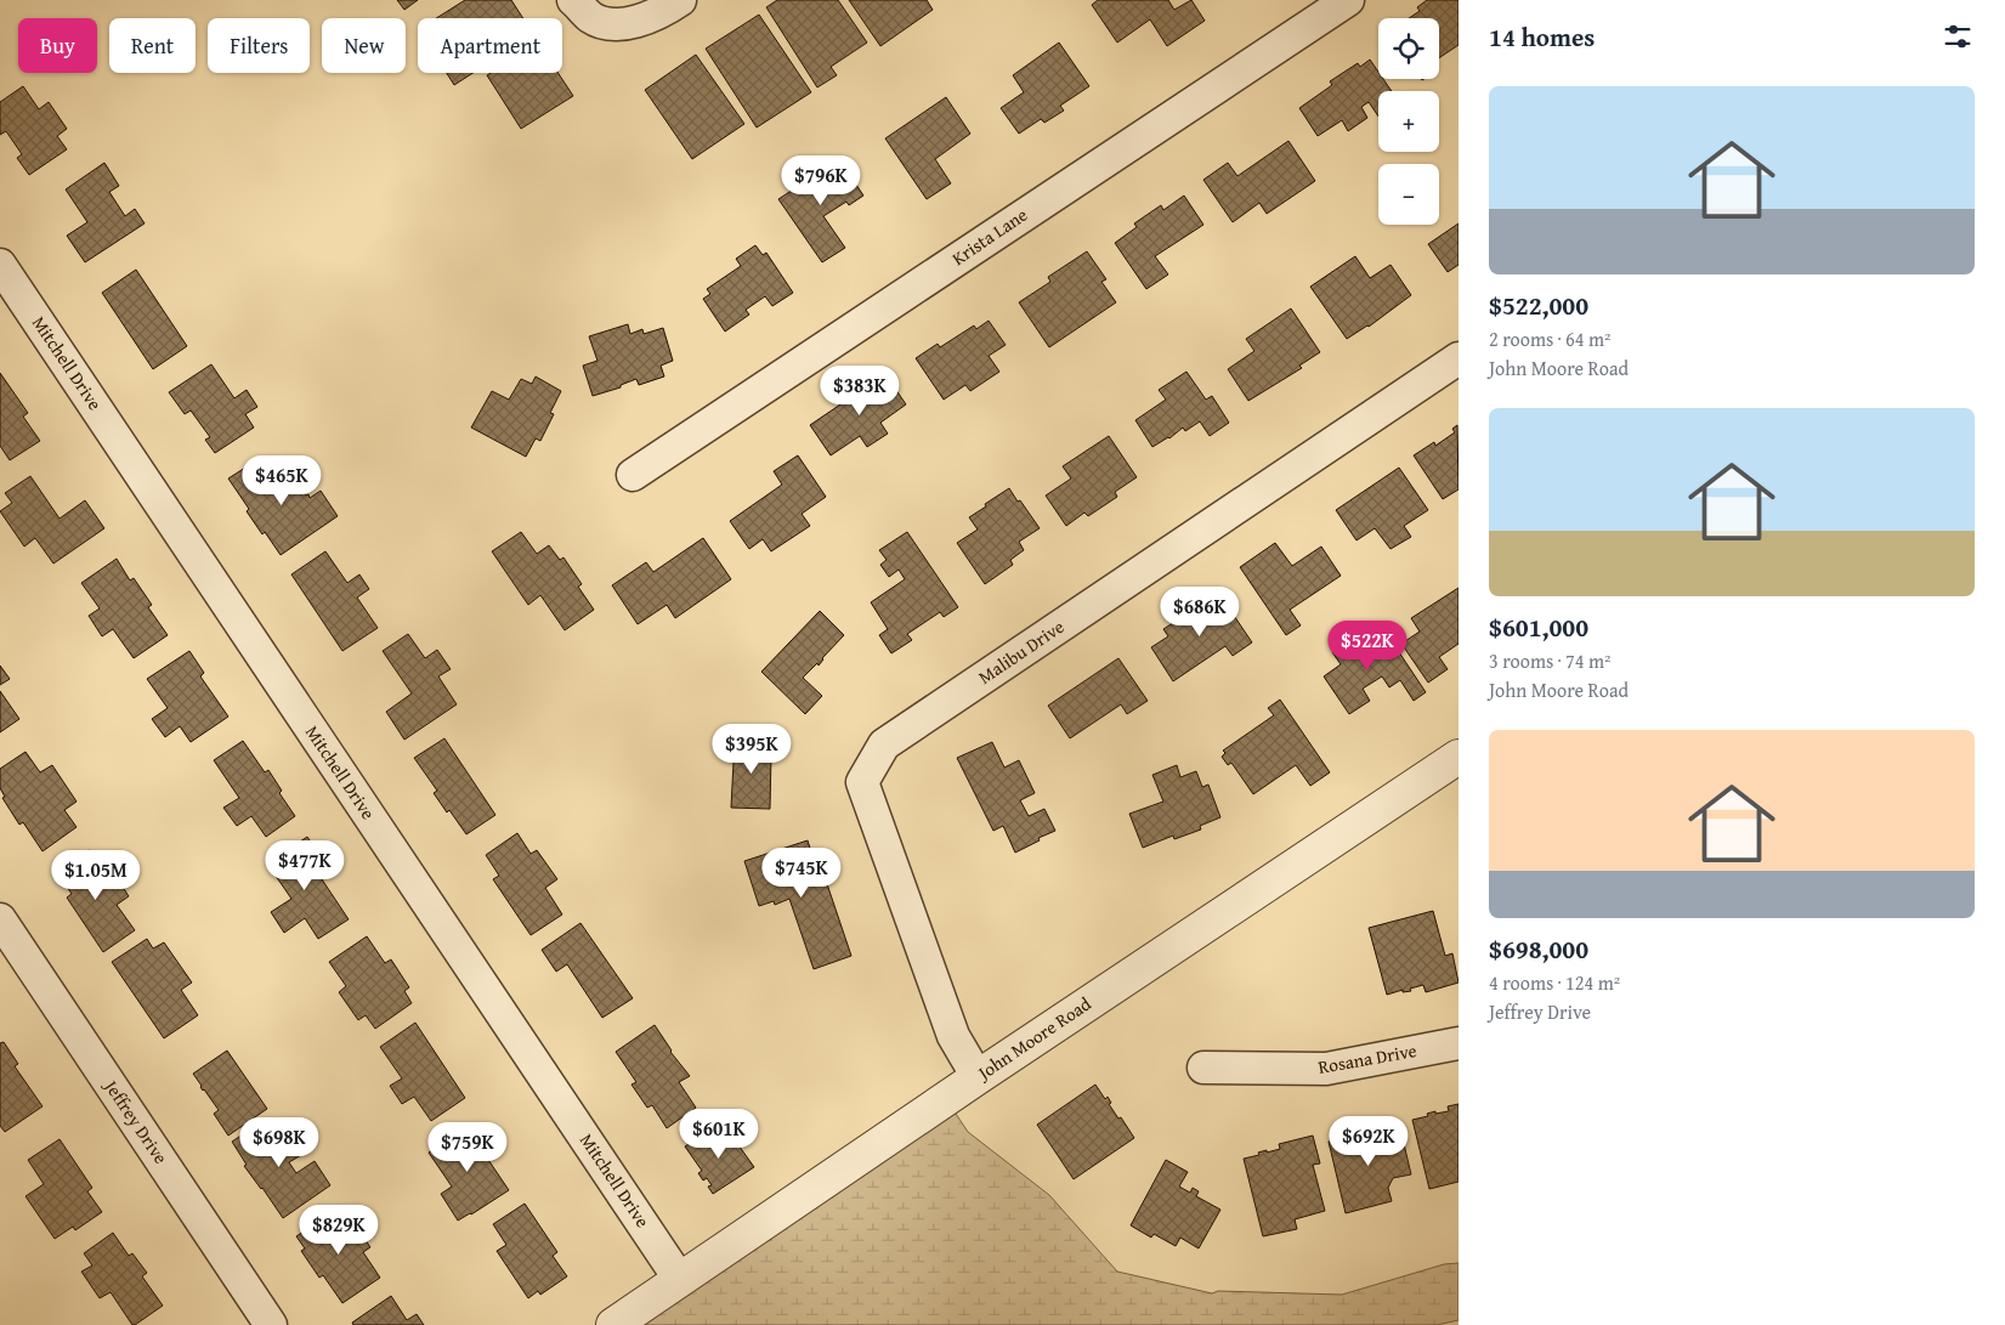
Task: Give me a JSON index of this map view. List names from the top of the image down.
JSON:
{
  "streets": {
    "street": [
      "Krista Lane",
      "Mitchell Drive",
      "Malibu Drive",
      "John Moore Road",
      "Rosana Drive",
      "Jeffrey Drive"
    ]
  },
  "crossings": [
    ["Mitchell Drive", "John Moore Road"],
    ["Malibu Drive", "John Moore Road"]
  ],
  "page": {
    "heading": "14 homes",
    "map_buttons": ["+", "−"],
    "chip": [
      "Buy",
      "Rent",
      "Filters",
      "New",
      "Apartment"
    ],
    "list": [
      {
        "name": "$522,000",
        "note": "2 rooms · 64 m² · John Moore Road"
      },
      {
        "name": "$601,000",
        "note": "3 rooms · 74 m² · John Moore Road"
      },
      {
        "name": "$698,000",
        "note": "4 rooms · 124 m² · Jeffrey Drive"
      }
    ],
    "price": [
      "$796K",
      "$383K",
      "$465K",
      "$686K",
      "$522K",
      "$395K",
      "$477K",
      "$745K",
      "$1.05M",
      "$601K",
      "$692K",
      "$698K",
      "$759K",
      "$829K"
    ]
  }
}
